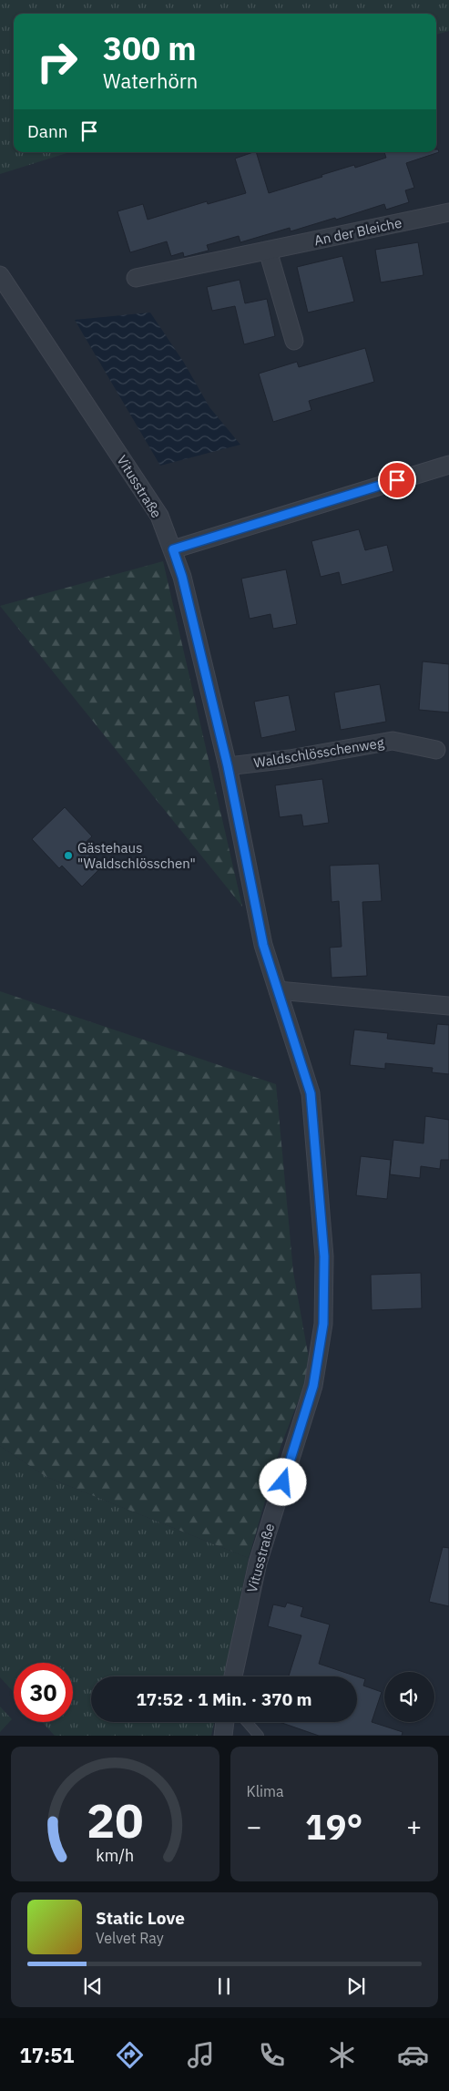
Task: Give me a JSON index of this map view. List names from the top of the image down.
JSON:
{
  "streets": {
    "street": ["An der Bleiche", "Vitusstraße", "Waldschlösschenweg"]
  },
  "crossings": [
    ["Vitusstraße", "Waldschlösschenweg"]
  ],
  "places": ["Gästehaus \"Waldschlösschen\""],
  "page": {
    "turn": ["300 m", "Waterhörn"],
    "then": "Dann",
    "limit": "30",
    "trip": "17:52 · 1 Min. · 370 m",
    "tile": "Klima",
    "heat": ["−", "19°", "+"],
    "song": ["Static Love", "Velvet Ray"],
    "tabs": "17:51",
    "gauge": ["20", "km/h"]
  }
}
